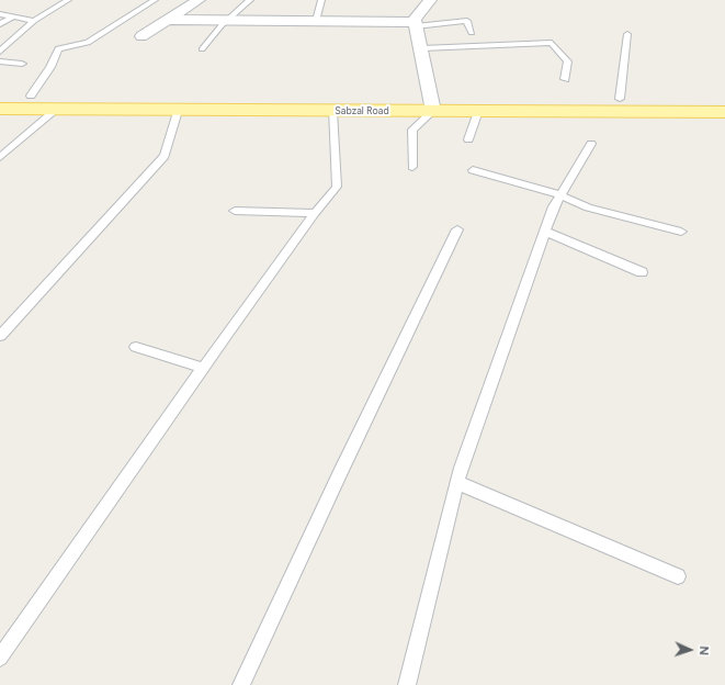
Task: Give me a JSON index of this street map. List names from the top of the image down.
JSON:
{
  "streets": {
    "main road": ["Sabzal Road"]
  },
  "north": "right"
}
